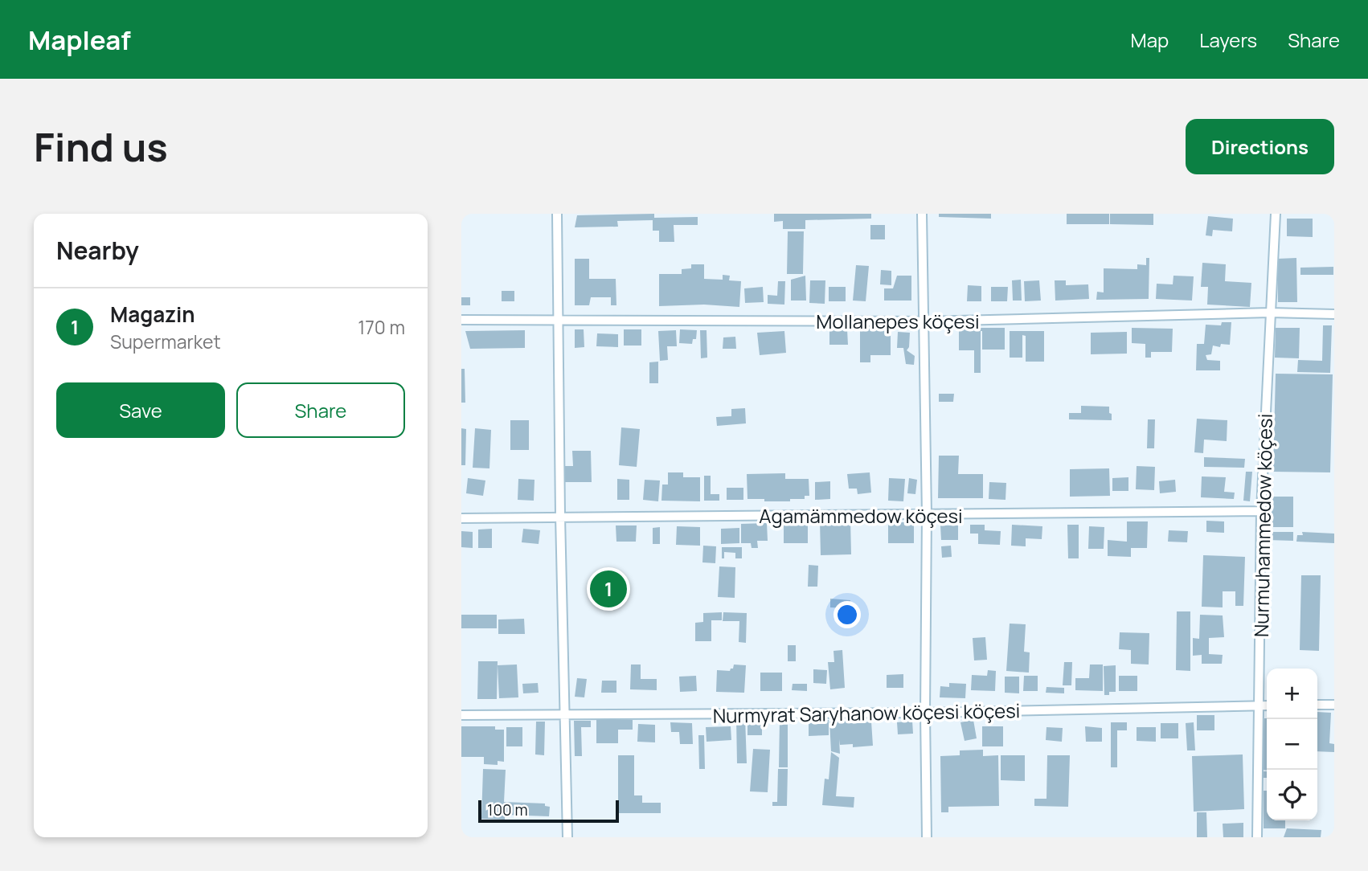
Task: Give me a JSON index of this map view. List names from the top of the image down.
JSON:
{
  "streets": {
    "street": [
      "Mollanepes köçesi",
      "Agamämmedow köçesi",
      "Nurmuhammedow köçesi",
      "Nurmyrat Saryhanow köçesi köçesi"
    ]
  },
  "crossings": [
    ["Mollanepes köçesi", "Nurmuhammedow köçesi"],
    ["Agamämmedow köçesi", "Nurmuhammedow köçesi"],
    ["Nurmuhammedow köçesi", "Nurmyrat Saryhanow köçesi köçesi"]
  ],
  "scale_bar": "100 m",
  "page": {
    "header": "Mapleaf",
    "nav": ["Map", "Layers", "Share"],
    "buttons": [
      "Directions",
      ["Save", "Share"]
    ],
    "title": "Find us",
    "heading": "Nearby",
    "list": [
      {
        "mark": "1",
        "name": "Magazin",
        "note": "Supermarket",
        "value": "170 m"
      }
    ],
    "pins": "1",
    "map_buttons": ["+", "−"],
    "scale": "100 m"
  }
}
